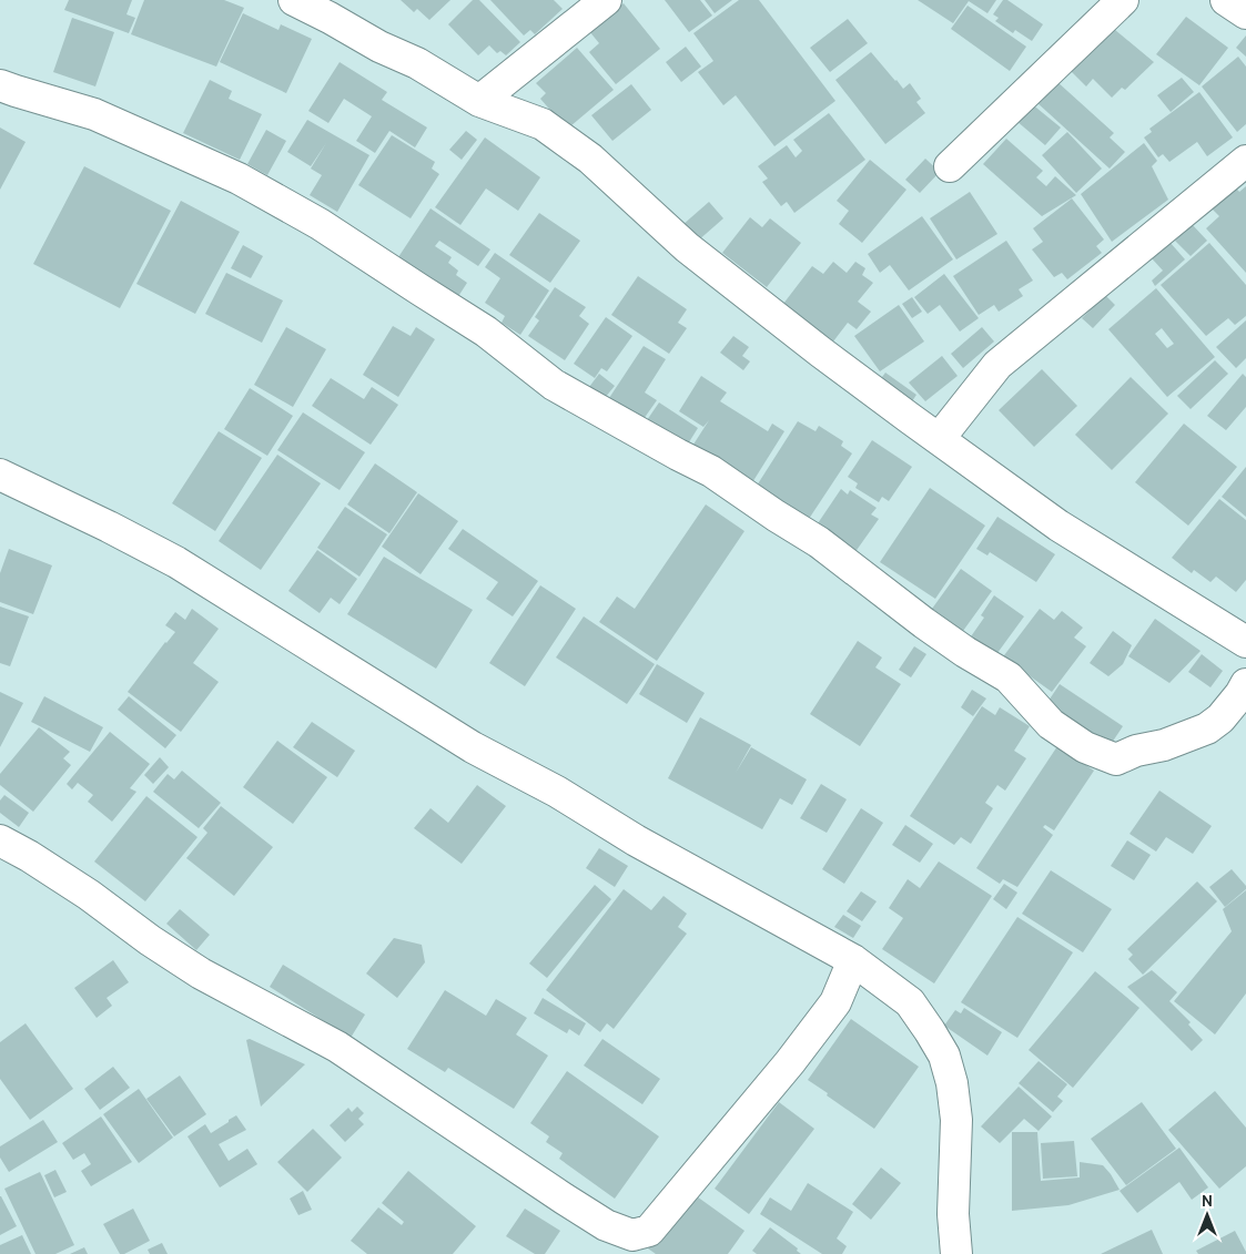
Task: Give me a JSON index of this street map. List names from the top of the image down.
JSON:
{
  "north": "top"
}
